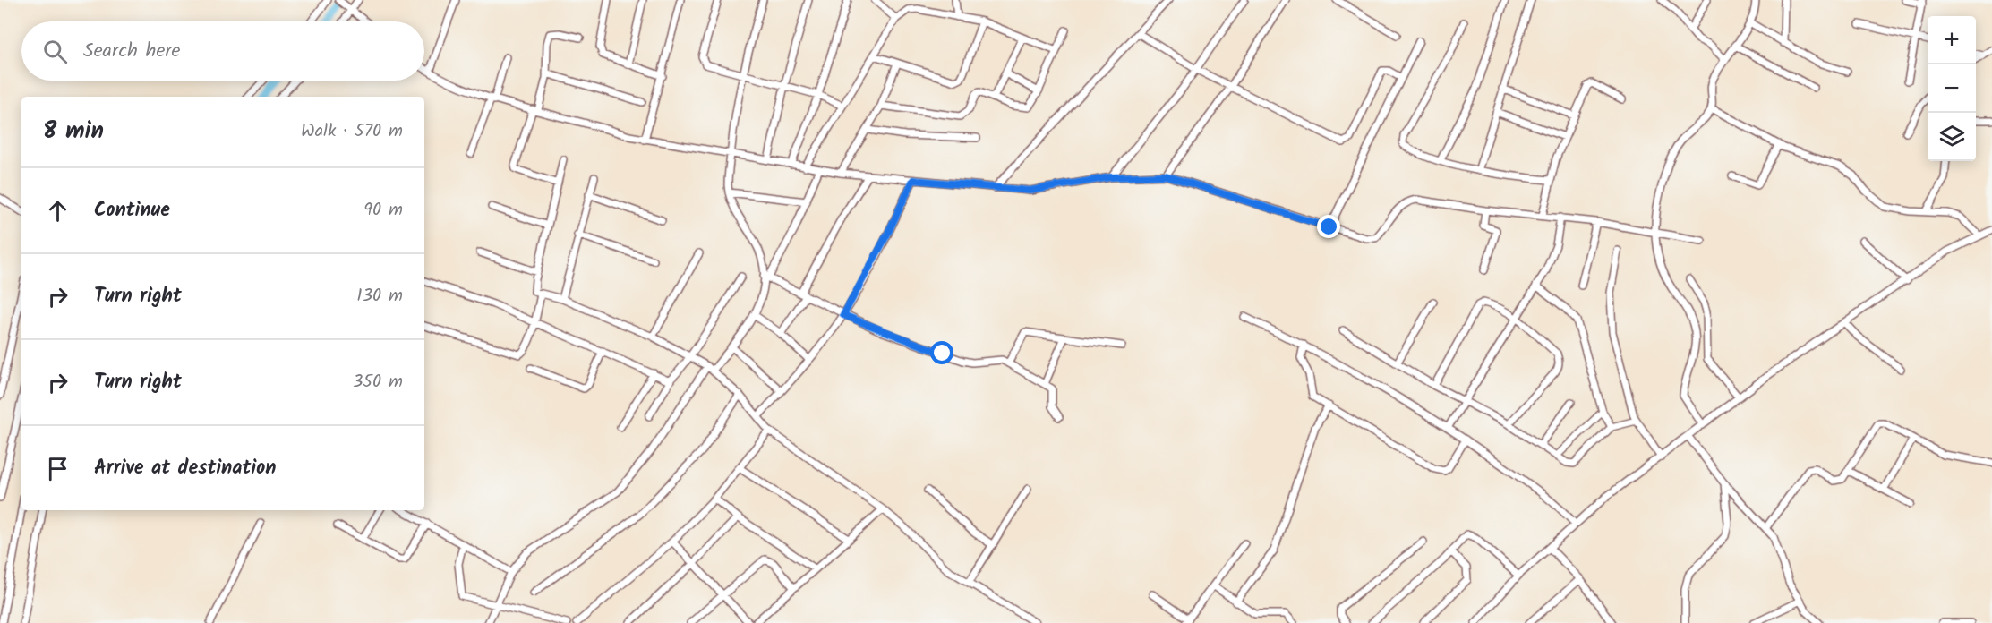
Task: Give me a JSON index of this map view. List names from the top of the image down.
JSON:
{
  "page": {
    "map_buttons": ["+", "−"],
    "search": "Search here",
    "heading": ["8 min", "Walk · 570 m"],
    "list": [
      ["Continue", "90 m"],
      ["Turn right", "130 m"],
      ["Turn right", "350 m"],
      "Arrive at destination"
    ]
  }
}
